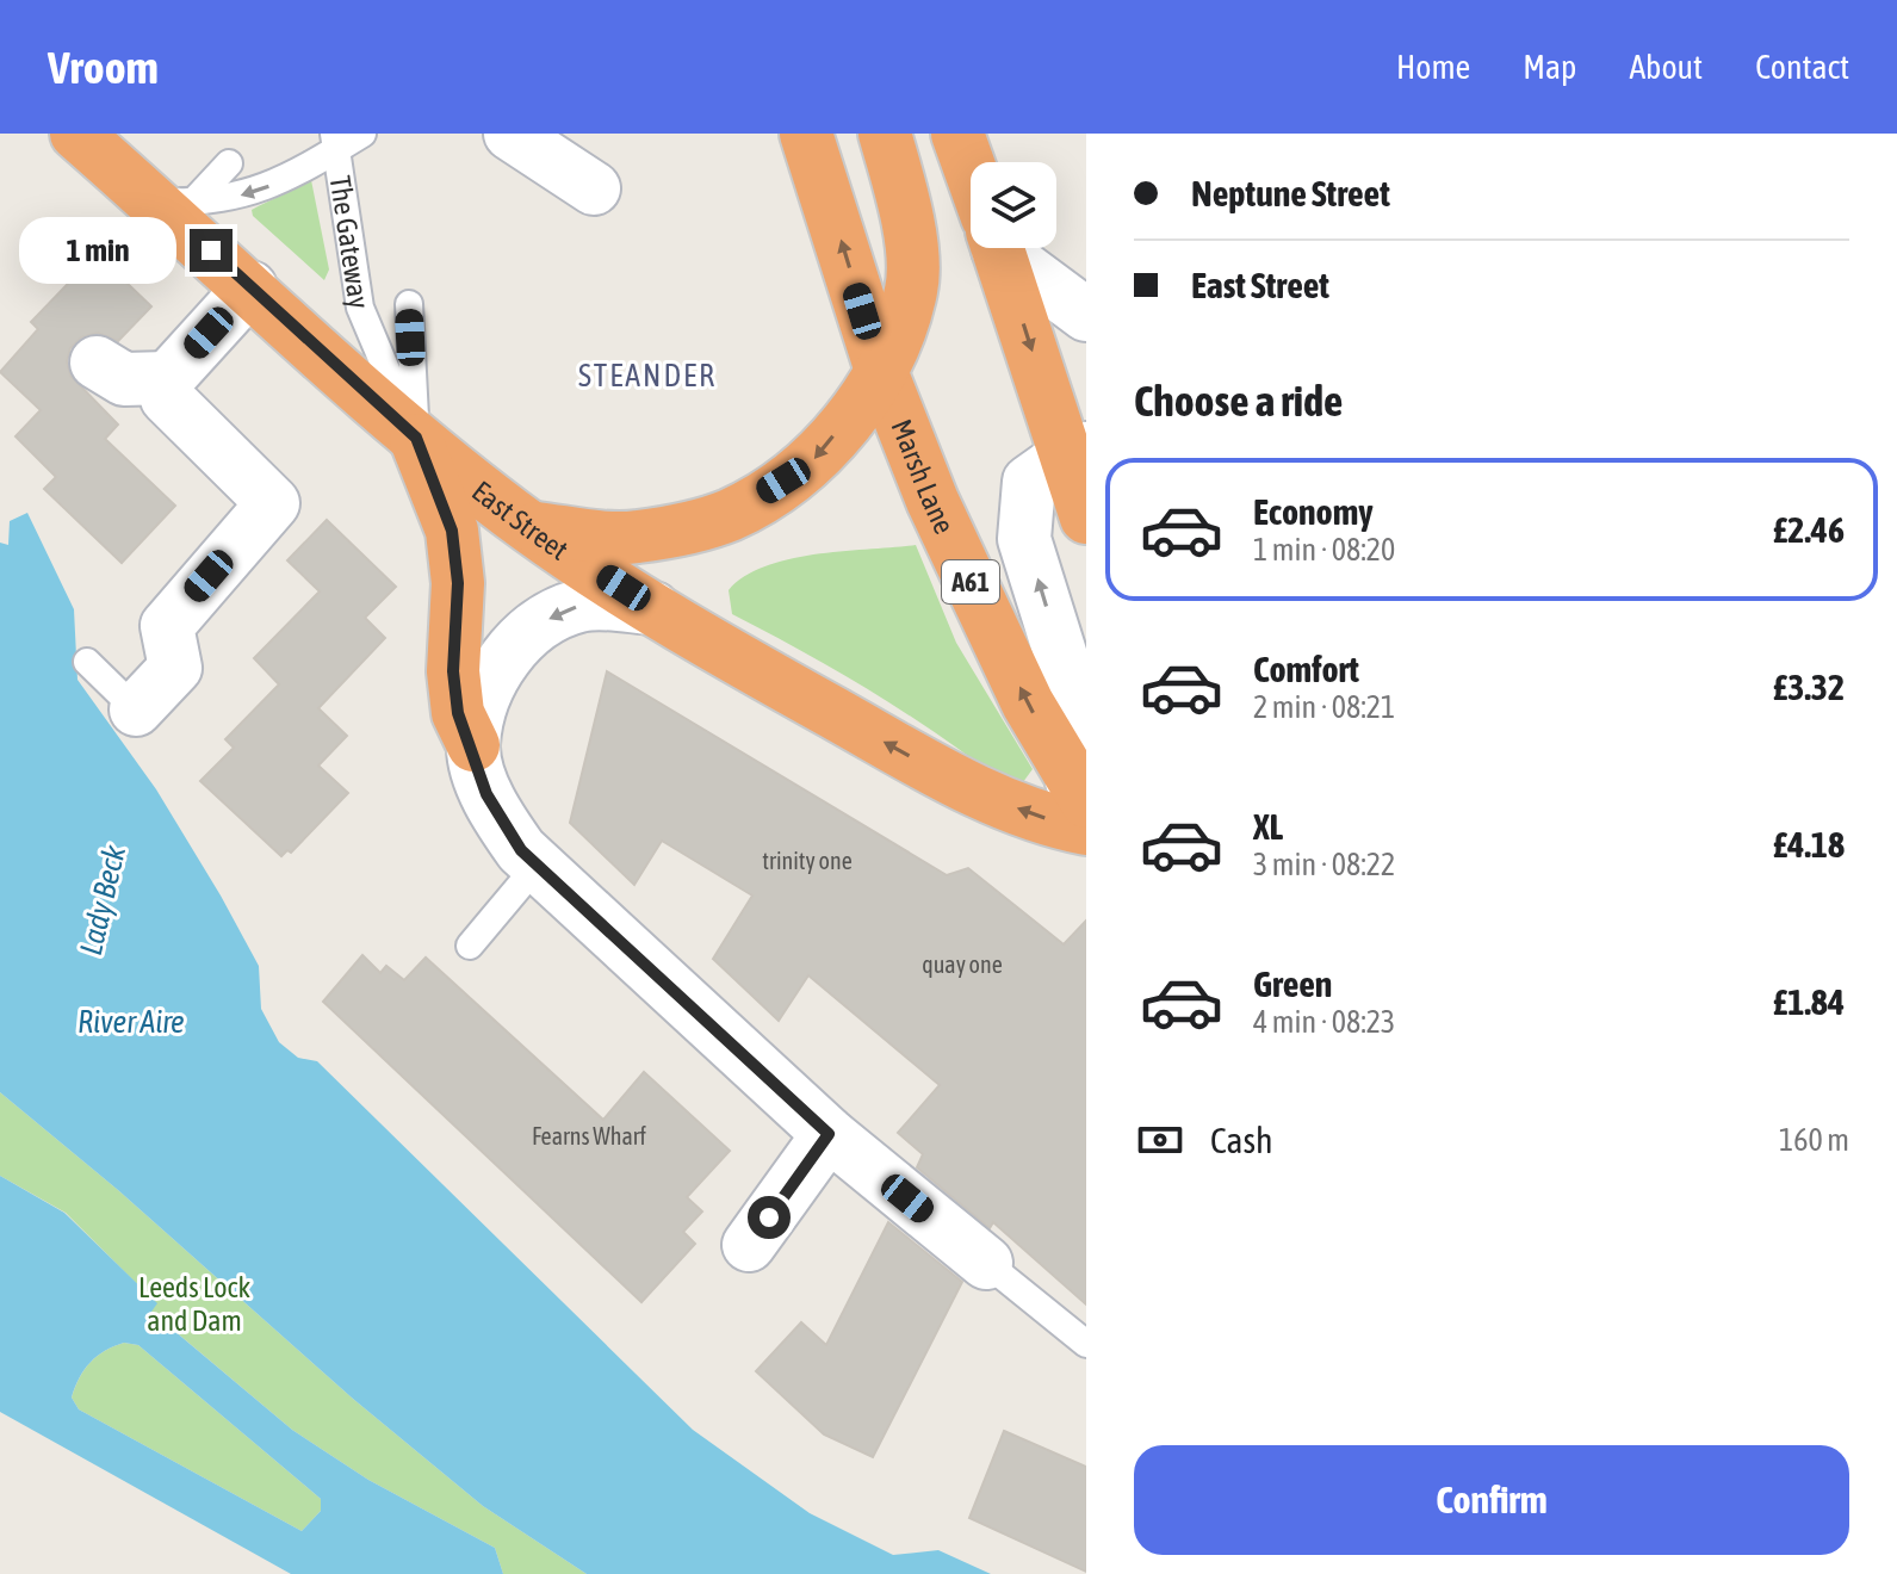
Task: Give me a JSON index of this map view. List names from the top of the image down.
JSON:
{
  "streets": {
    "highway": ["Marsh Lane", "East Street", "A61"],
    "lane": ["The Gateway"]
  },
  "crossings": [
    ["The Gateway", "East Street"],
    ["Marsh Lane", "East Street"]
  ],
  "one_way": ["East Street"],
  "districts": ["STEANDER"],
  "water": ["Lady Beck", "River Aire"],
  "parks": ["Leeds Lock and Dam"],
  "house_numbers": ["trinity one", "quay one", "Fearns Wharf"],
  "page": {
    "header": "Vroom",
    "nav": [
      "Home",
      "Map",
      "About",
      "Contact"
    ],
    "banner": ["Neptune Street", "East Street"],
    "bubble": "1 min",
    "heading": "Choose a ride",
    "list": [
      {
        "name": "Economy",
        "note": "1 min · 08:20",
        "value": "£2.46"
      },
      {
        "name": "Comfort",
        "note": "2 min · 08:21",
        "value": "£3.32"
      },
      {
        "name": "XL",
        "note": "3 min · 08:22",
        "value": "£4.18"
      },
      {
        "name": "Green",
        "note": "4 min · 08:23",
        "value": "£1.84"
      }
    ],
    "pay": ["Cash", "160 m"],
    "buttons": "Confirm"
  }
}
